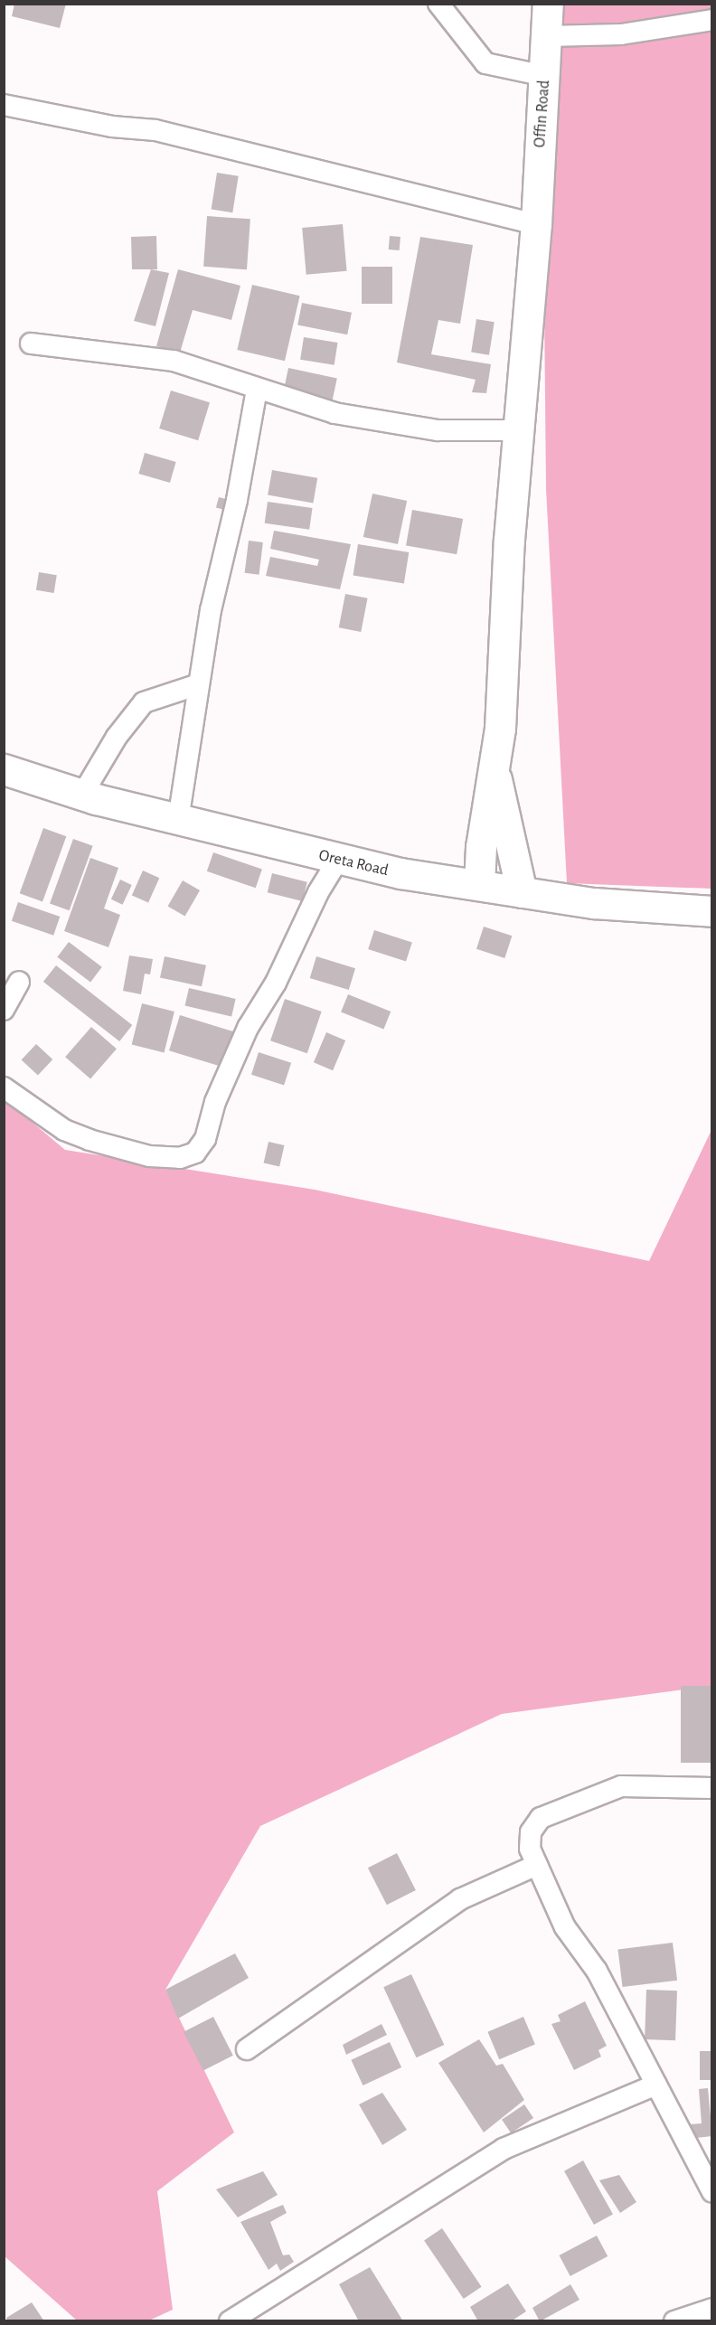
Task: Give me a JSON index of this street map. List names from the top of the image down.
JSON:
{
  "streets": {
    "street": ["Offin Road", "Oreta Road"]
  }
}
